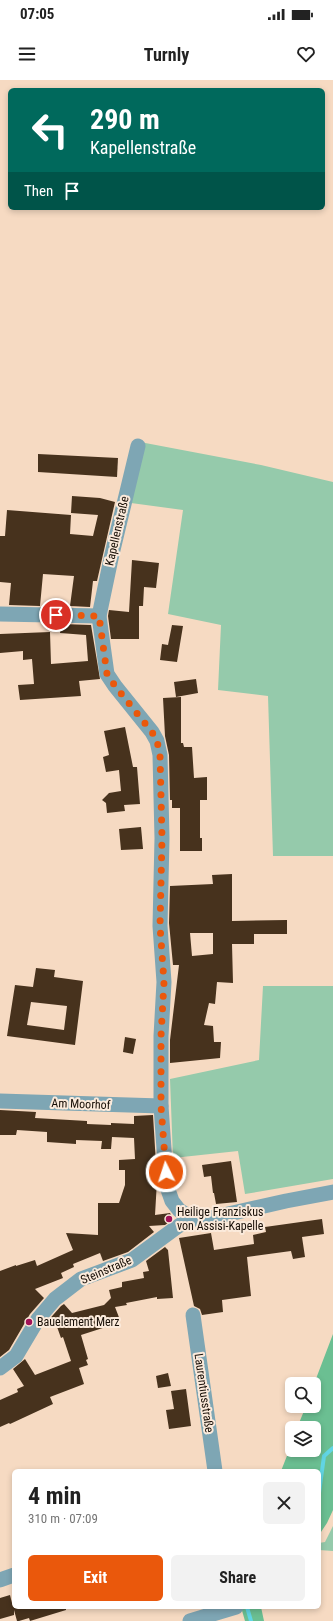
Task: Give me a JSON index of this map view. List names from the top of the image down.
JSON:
{
  "streets": {
    "street": [
      "Kapellenstraße",
      "Am Moorhof",
      "Steinstraße",
      "Laurentiusstraße"
    ]
  },
  "crossings": [
    ["Kapellenstraße", "Am Moorhof"],
    ["Kapellenstraße", "Steinstraße"]
  ],
  "places": ["Heilige Franziskus von Assisi-Kapelle", "Bauelement Merz"],
  "page": {
    "status": "07:05",
    "header": "Turnly",
    "turn": ["290 m", "Kapellenstraße"],
    "then": "Then",
    "heading": ["4 min", "310 m · 07:09"],
    "buttons": ["Exit", "Share"]
  }
}
